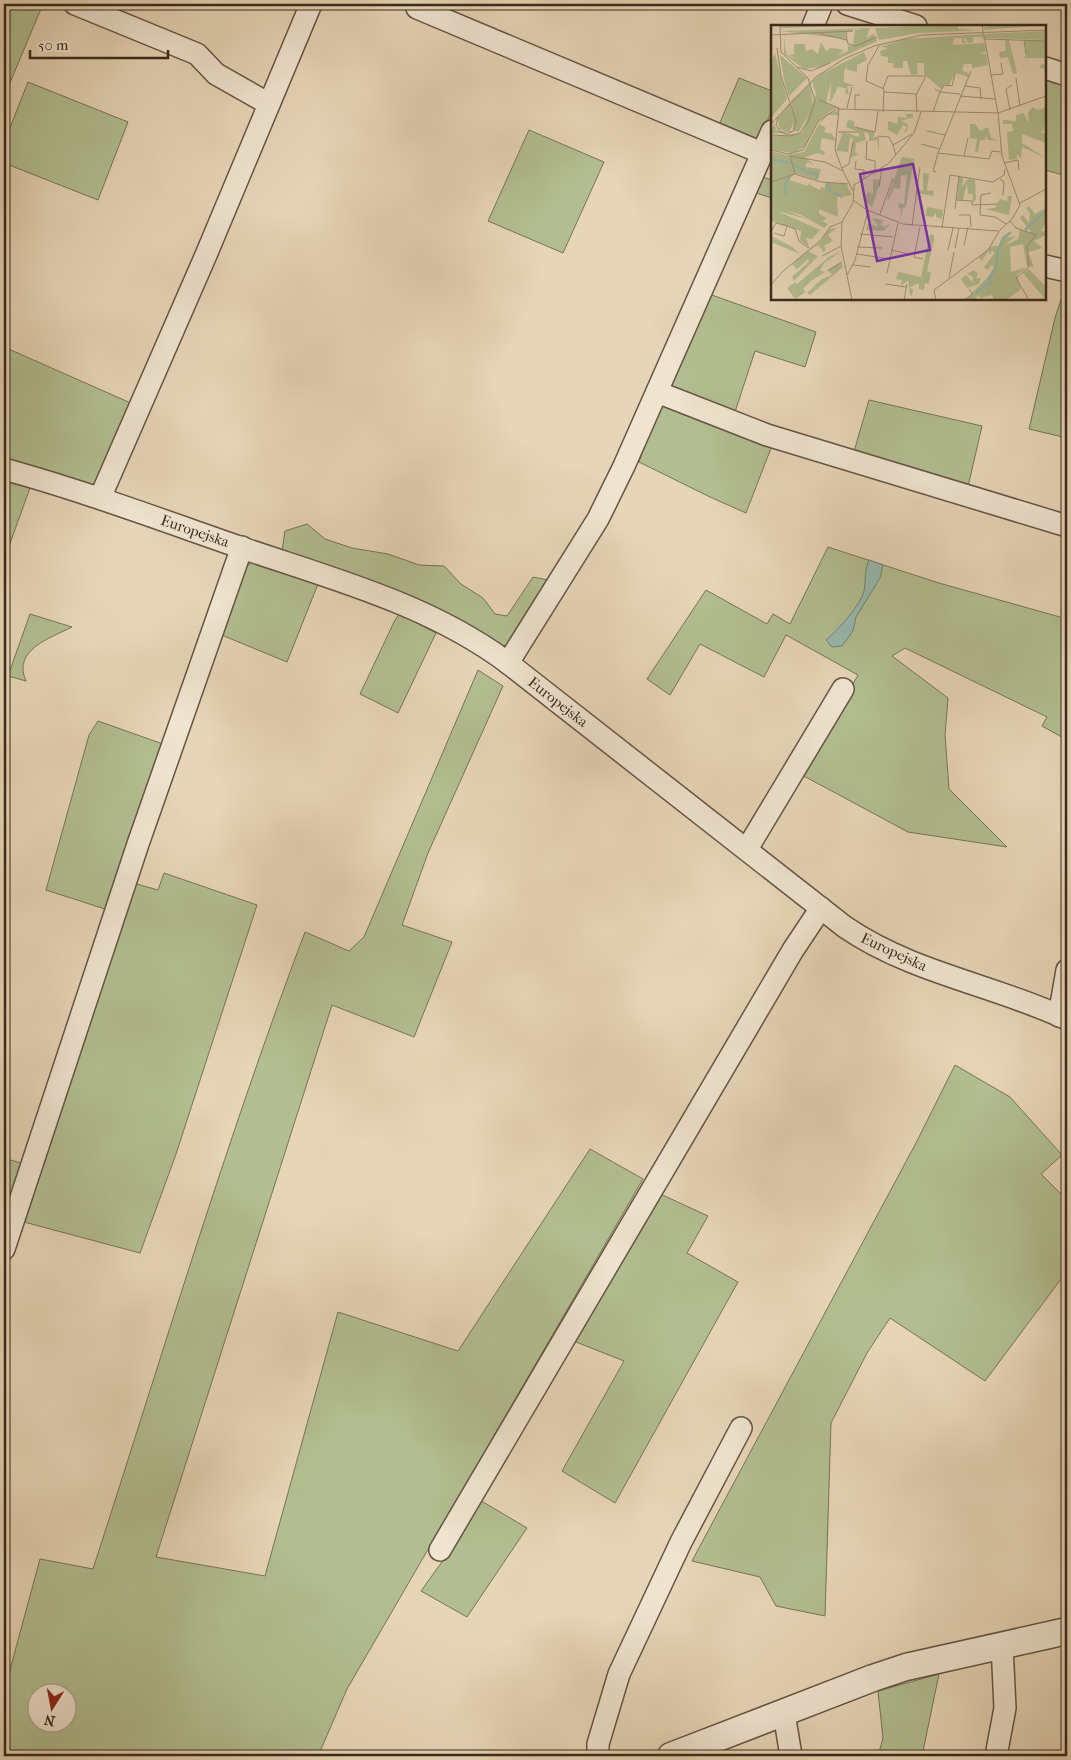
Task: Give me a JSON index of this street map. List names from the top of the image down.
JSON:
{
  "streets": {
    "street": ["Europejska"]
  },
  "scale_bar": "50 m",
  "north": "bottom"
}
